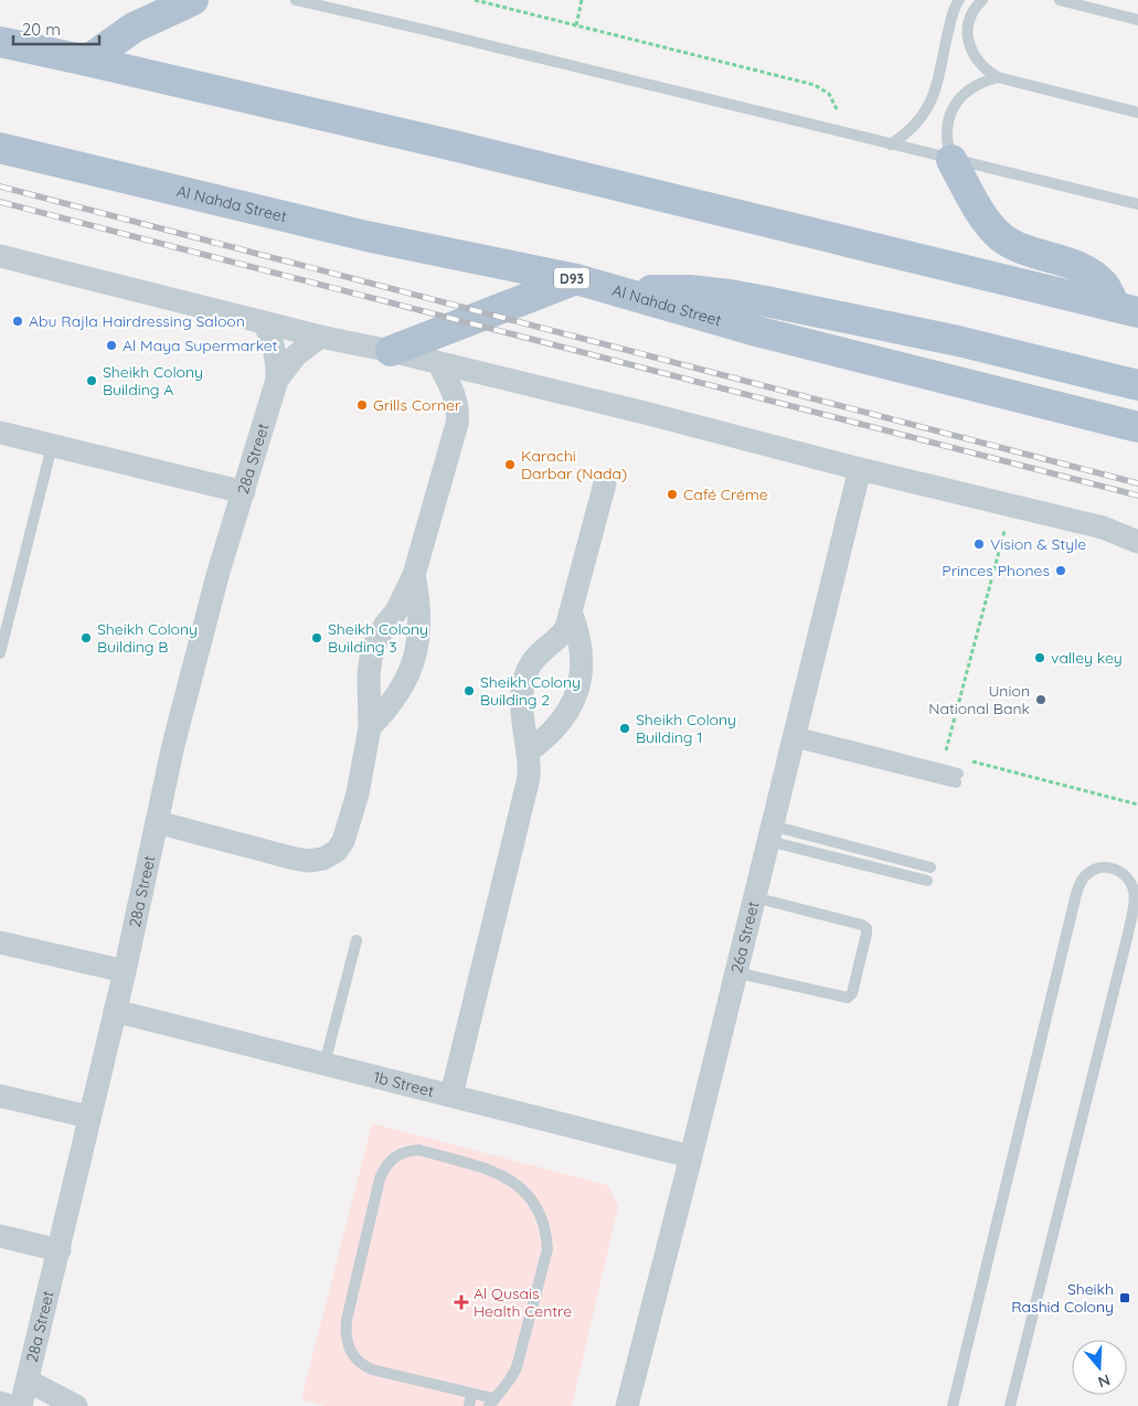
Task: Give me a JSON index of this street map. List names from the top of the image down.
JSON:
{
  "streets": {
    "main road": ["Al Nahda Street", "D93"],
    "street": ["28a Street", "26a Street", "1b Street"]
  },
  "crossings": [
    ["28a Street", "1b Street"],
    ["26a Street", "1b Street"]
  ],
  "places": {
    "other": [
      "Abu Rajla Hairdressing Saloon",
      "Al Maya Supermarket",
      "Sheikh Colony Building A",
      "Grills Corner",
      "Karachi Darbar (Nada)",
      "Café Créme",
      "Vision & Style",
      "Princes Phones",
      "Sheikh Colony Building B",
      "Sheikh Colony Building 3",
      "valley key",
      "Sheikh Colony Building 2",
      "Union National Bank",
      "Sheikh Colony Building 1"
    ],
    "transit": ["Sheikh Rashid Colony"],
    "health": ["Al Qusais Health Centre"]
  },
  "scale_bar": "20 m",
  "north": "bottom"
}
